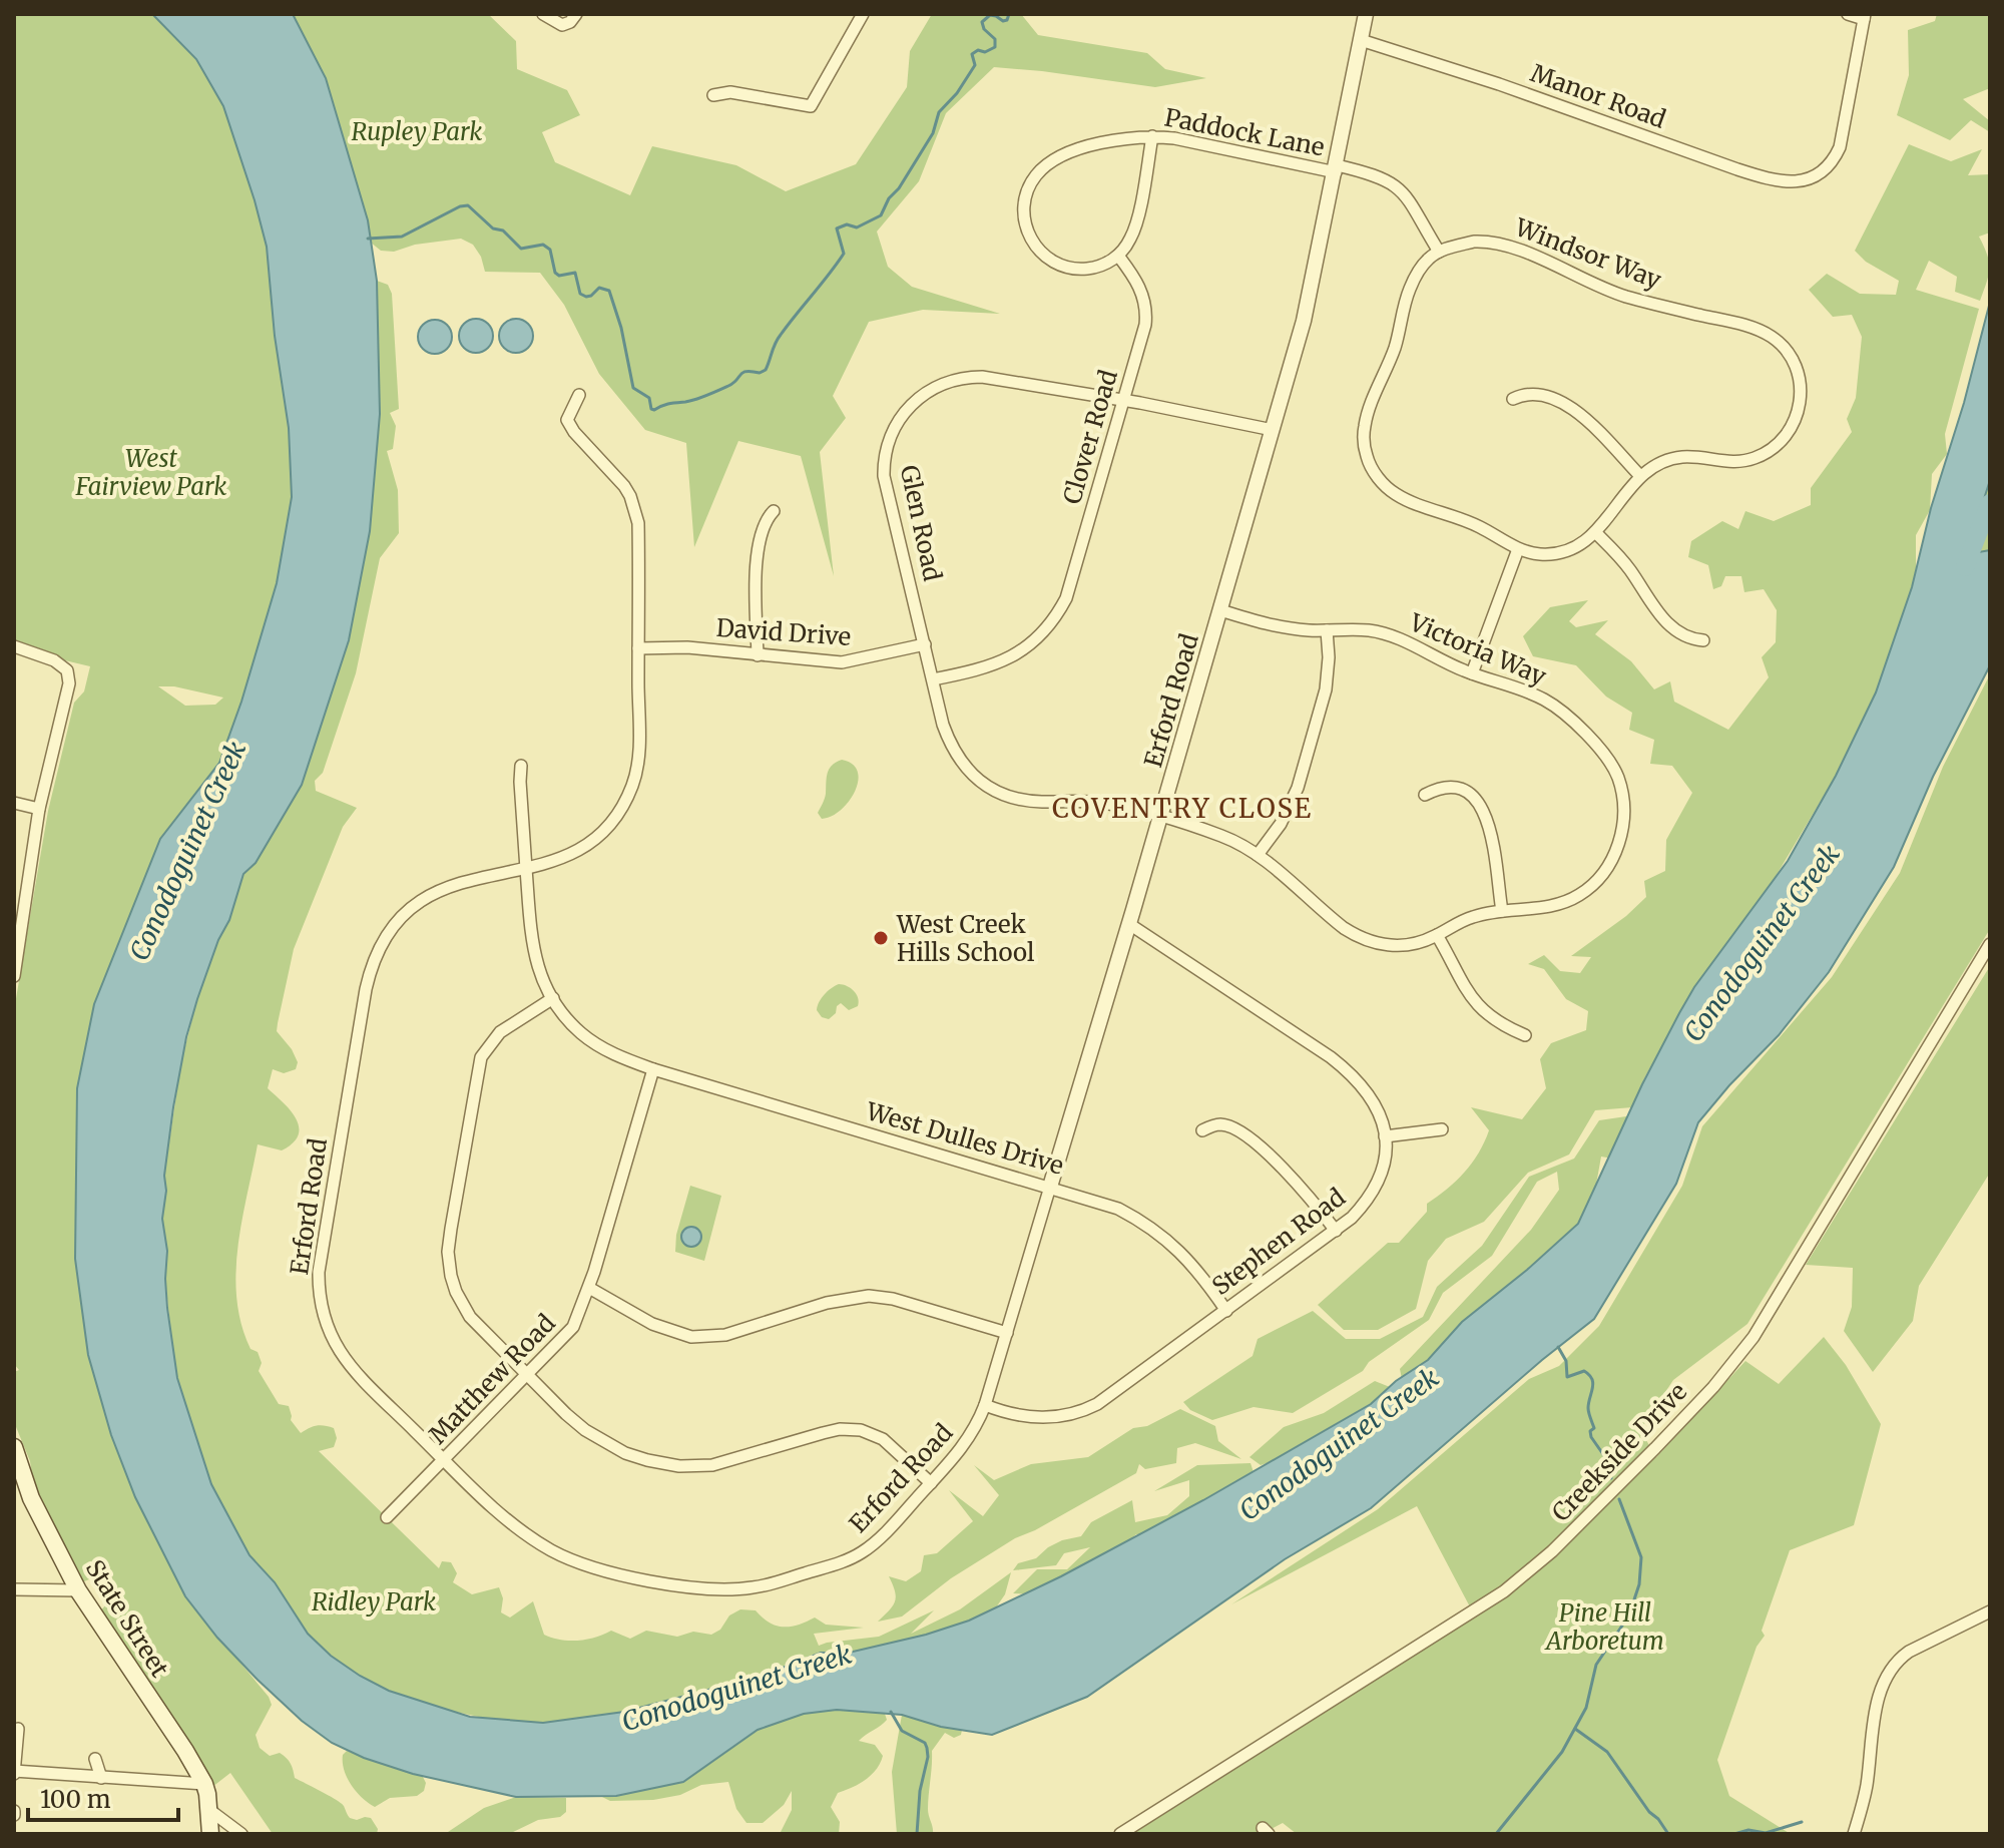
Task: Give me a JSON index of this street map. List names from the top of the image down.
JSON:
{
  "streets": {
    "main road": ["State Street"],
    "street": [
      "Manor Road",
      "Paddock Lane",
      "Windsor Way",
      "Clover Road",
      "Glen Road",
      "David Drive",
      "Victoria Way",
      "Erford Road",
      "West Dulles Drive",
      "Stephen Road",
      "Matthew Road",
      "Creekside Drive"
    ]
  },
  "crossings": [
    ["Manor Road", "Erford Road"],
    ["Paddock Lane", "Windsor Way"],
    ["Paddock Lane", "Clover Road"],
    ["Paddock Lane", "Erford Road"],
    ["Clover Road", "Glen Road"],
    ["Glen Road", "David Drive"],
    ["Glen Road", "Victoria Way"],
    ["Glen Road", "Erford Road"],
    ["David Drive", "Erford Road"],
    ["Victoria Way", "Erford Road"],
    ["Erford Road", "West Dulles Drive"],
    ["Erford Road", "Stephen Road"],
    ["Erford Road", "Matthew Road"],
    ["West Dulles Drive", "Stephen Road"],
    ["West Dulles Drive", "Matthew Road"]
  ],
  "districts": ["COVENTRY CLOSE"],
  "water": ["Conodoguinet Creek"],
  "parks": [
    "Rupley Park",
    "West Fairview Park",
    "Ridley Park",
    "Pine Hill Arboretum"
  ],
  "places": ["West Creek Hills School"],
  "scale_bar": "100 m"
}
